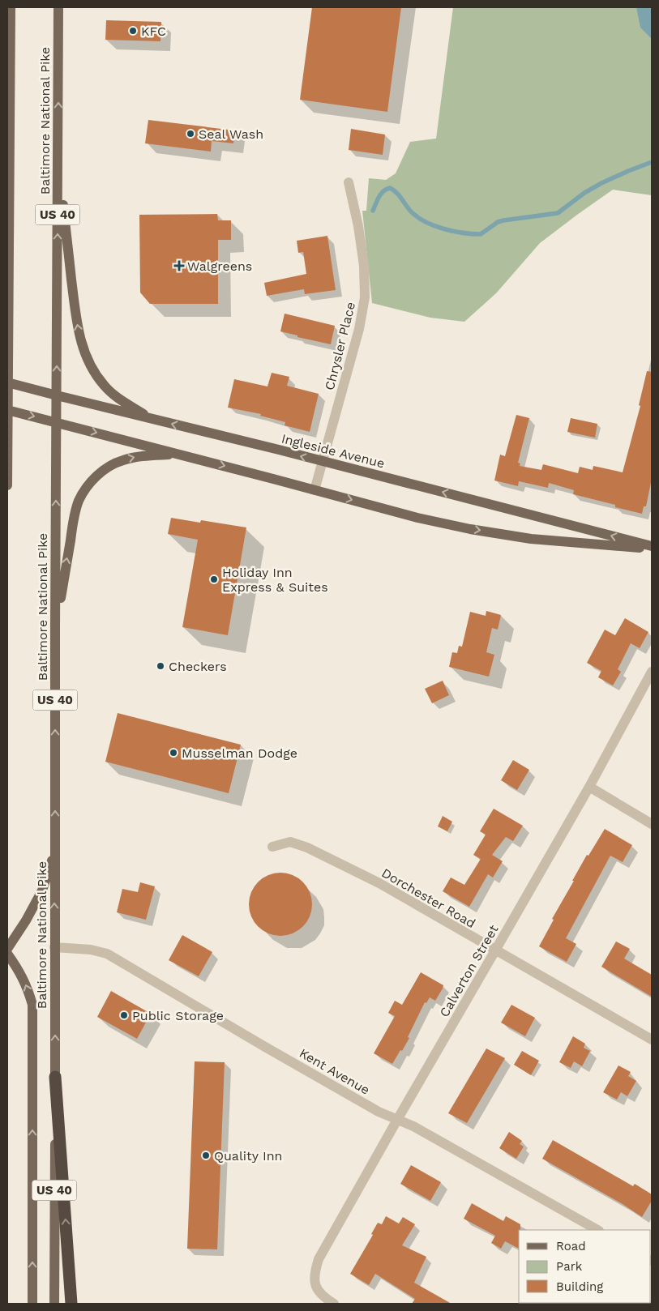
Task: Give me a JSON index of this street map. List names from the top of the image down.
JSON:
{
  "streets": {
    "main road": ["Baltimore National Pike", "US 40", "Ingleside Avenue"],
    "street": [
      "Chrysler Place",
      "Dorchester Road",
      "Calverton Street",
      "Kent Avenue"
    ]
  },
  "crossings": [
    ["Baltimore National Pike", "Ingleside Avenue"],
    ["Baltimore National Pike", "Kent Avenue"],
    ["Chrysler Place", "Ingleside Avenue"],
    ["Dorchester Road", "Calverton Street"],
    ["Calverton Street", "Kent Avenue"]
  ],
  "places": {
    "other": [
      "KFC",
      "Seal Wash",
      "Holiday Inn Express & Suites",
      "Checkers",
      "Musselman Dodge",
      "Public Storage",
      "Quality Inn"
    ],
    "health": ["Walgreens"]
  },
  "legend": ["Road", "Park", "Building"]
}
